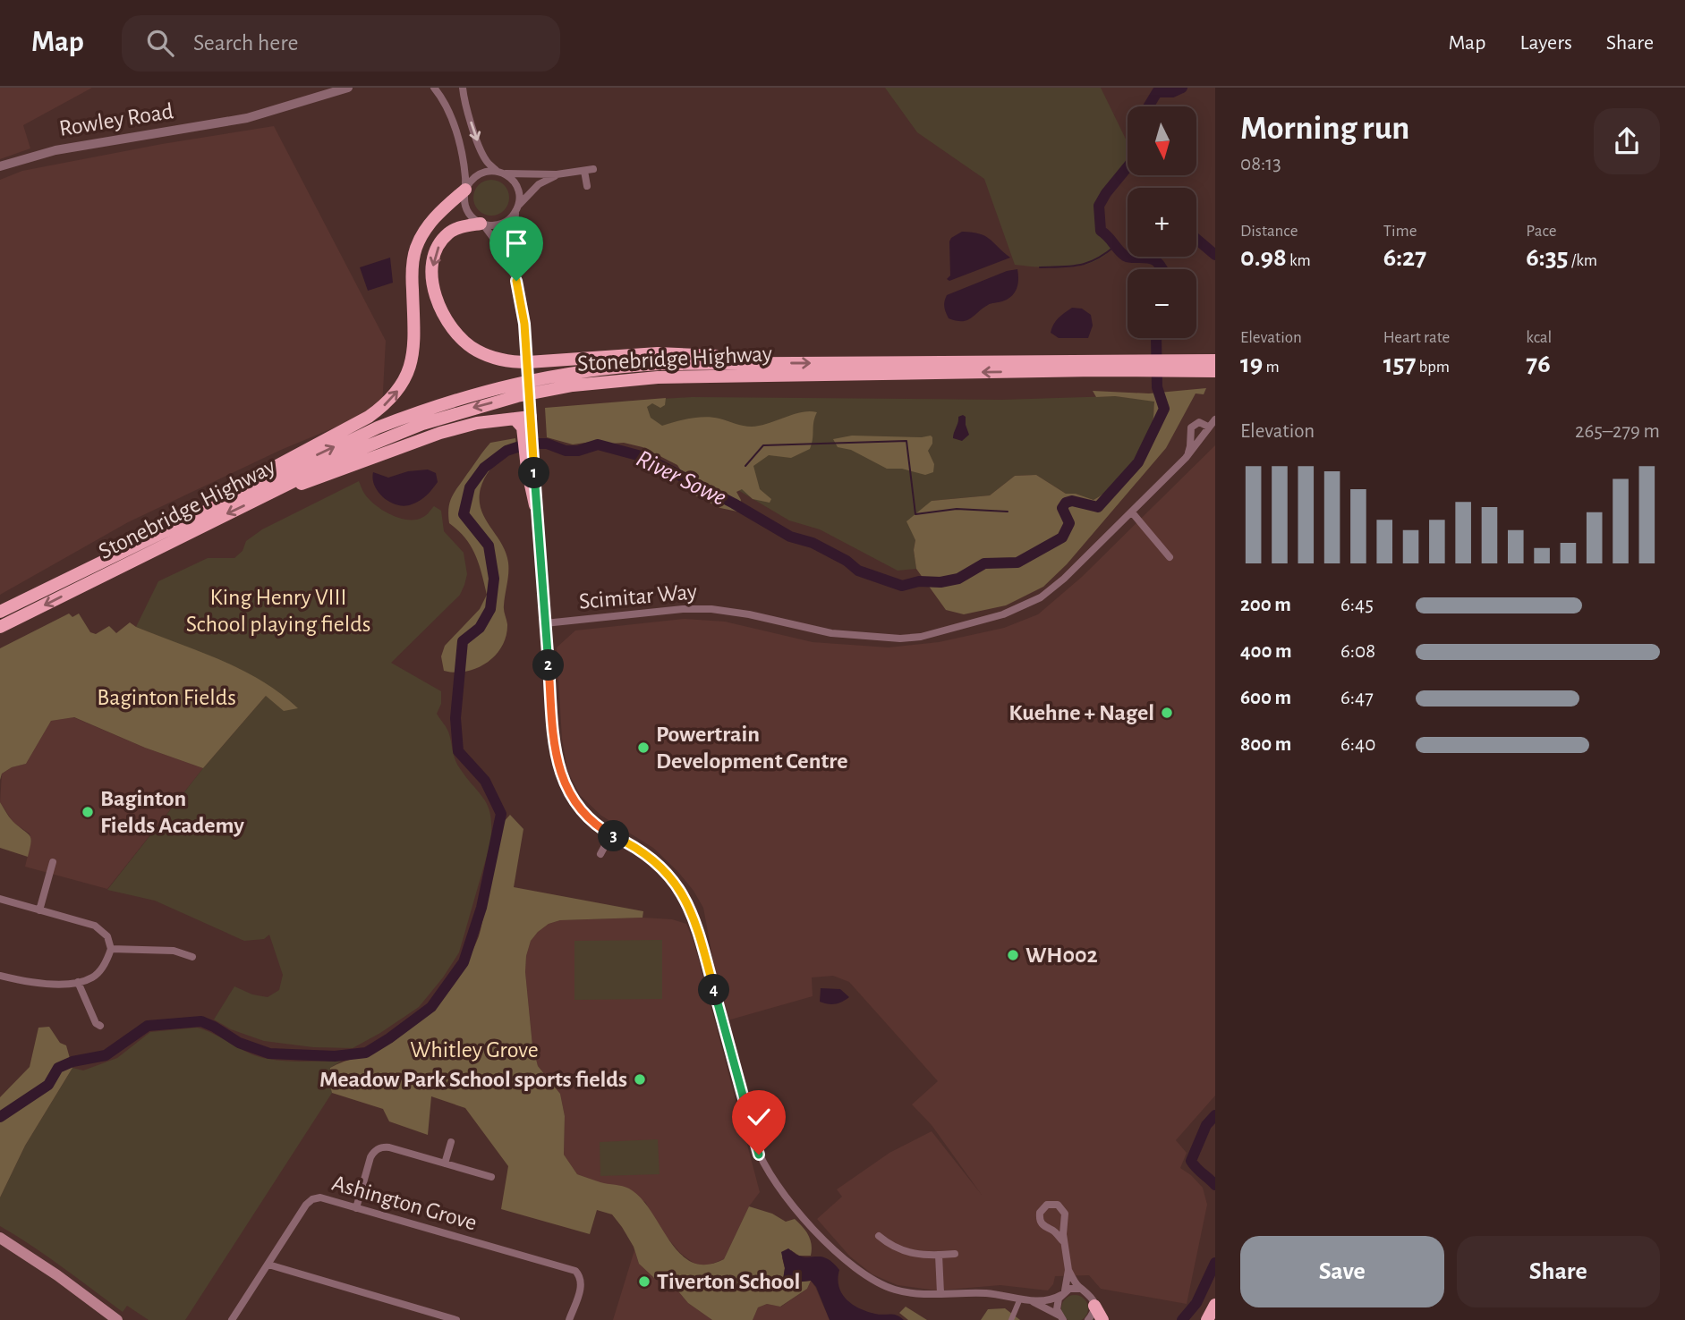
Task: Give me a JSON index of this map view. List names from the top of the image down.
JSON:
{
  "streets": {
    "highway": ["Stonebridge Highway"],
    "street": ["Rowley Road", "Scimitar Way", "Ashington Grove"]
  },
  "water": ["River Sowe"],
  "parks": ["King Henry VIII School playing fields", "Baginton Fields", "Whitley Grove"],
  "places": [
    "Kuehne + Nagel",
    "Powertrain Development Centre",
    "Baginton Fields Academy",
    "WH002",
    "Meadow Park School sports fields",
    "Tiverton School"
  ],
  "north": "bottom",
  "page": {
    "header": "Map",
    "search": "Search here",
    "nav": ["Map", "Layers", "Share"],
    "heading": ["Morning run", "08:13"],
    "map_buttons": ["+", "−"],
    "stats": [
      ["Distance", "0.98 km"],
      ["Time", "6:27"],
      ["Pace", "6:35 /km"],
      ["Elevation", "19 m"],
      ["Heart rate", "157 bpm"],
      ["kcal", "76"]
    ],
    "chart": ["Elevation", "265–279 m"],
    "pins": [
      "1",
      "2",
      "3",
      "4"
    ],
    "list": [
      {
        "name": "200 m",
        "note": "6:45"
      },
      {
        "name": "400 m",
        "note": "6:08"
      },
      {
        "name": "600 m",
        "note": "6:47"
      },
      {
        "name": "800 m",
        "note": "6:40"
      }
    ],
    "buttons": ["Save", "Share"]
  }
}
